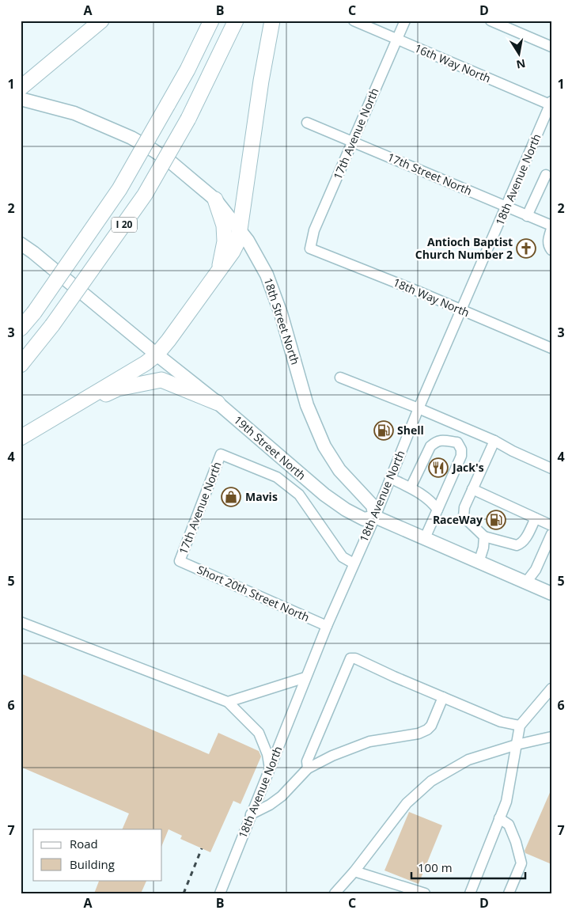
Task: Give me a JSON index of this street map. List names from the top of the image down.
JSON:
{
  "streets": {
    "highway": ["I 20"],
    "main road": ["18th Street North", "19th Street North"],
    "street": [
      "16th Way North",
      "17th Avenue North",
      "17th Street North",
      "18th Avenue North",
      "18th Way North",
      "Short 20th Street North"
    ]
  },
  "crossings": [
    ["16th Way North", "17th Avenue North"],
    ["16th Way North", "18th Avenue North"],
    ["17th Avenue North", "17th Street North"],
    ["17th Avenue North", "18th Avenue North"],
    ["17th Avenue North", "18th Way North"],
    ["17th Avenue North", "Short 20th Street North"],
    ["17th Street North", "18th Avenue North"],
    ["18th Avenue North", "18th Way North"],
    ["18th Avenue North", "18th Street North"],
    ["18th Avenue North", "19th Street North"],
    ["18th Avenue North", "Short 20th Street North"],
    ["18th Street North", "19th Street North"]
  ],
  "places": {
    "church": ["Antioch Baptist Church Number 2"],
    "fuel station": ["Shell", "RaceWay"],
    "restaurant": ["Jack's"],
    "shop": ["Mavis"]
  },
  "legend": ["Road", "Building"],
  "scale_bar": "100 m",
  "north": "bottom",
  "grid": {
    "columns": [
      "A",
      "B",
      "C",
      "D"
    ],
    "rows": [
      "1",
      "2",
      "3",
      "4",
      "5",
      "6",
      "7"
    ]
  }
}
